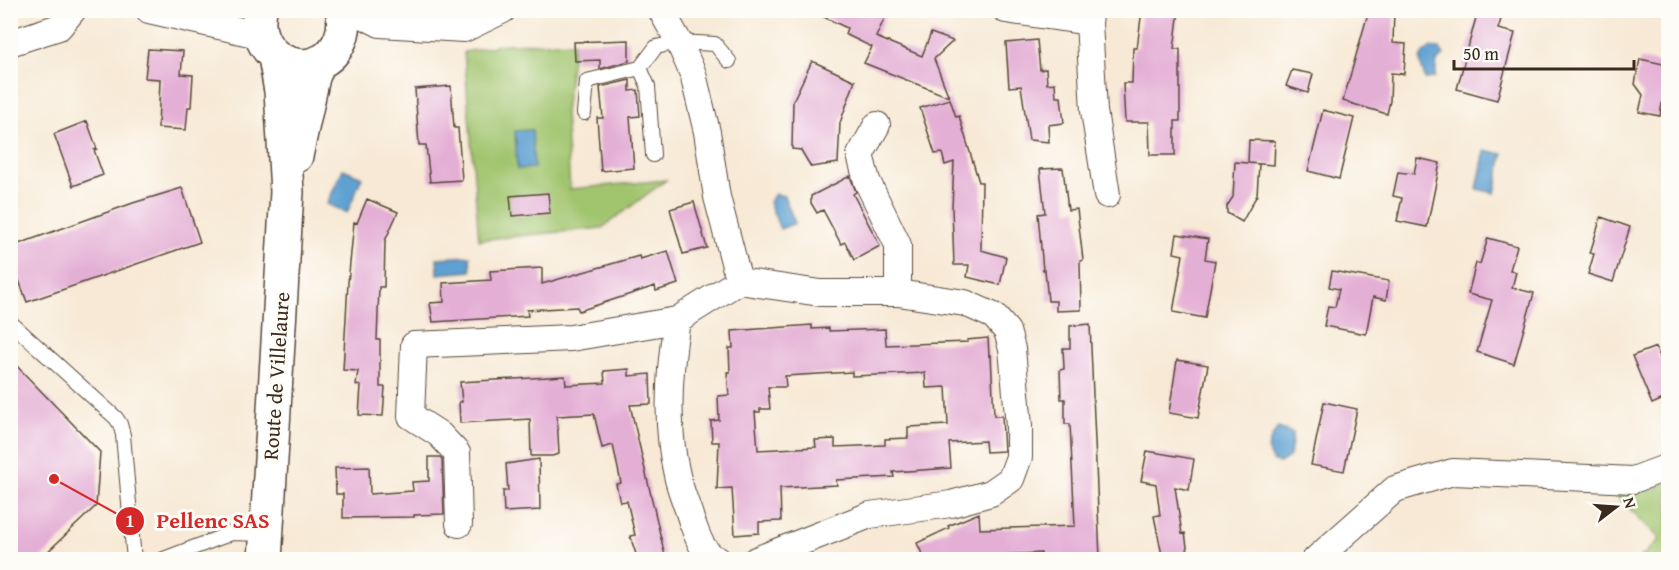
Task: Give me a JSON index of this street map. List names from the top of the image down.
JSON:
{
  "streets": {
    "main road": ["Route de Villelaure"]
  },
  "places": ["Pellenc SAS"],
  "scale_bar": "50 m",
  "north": "right"
}
